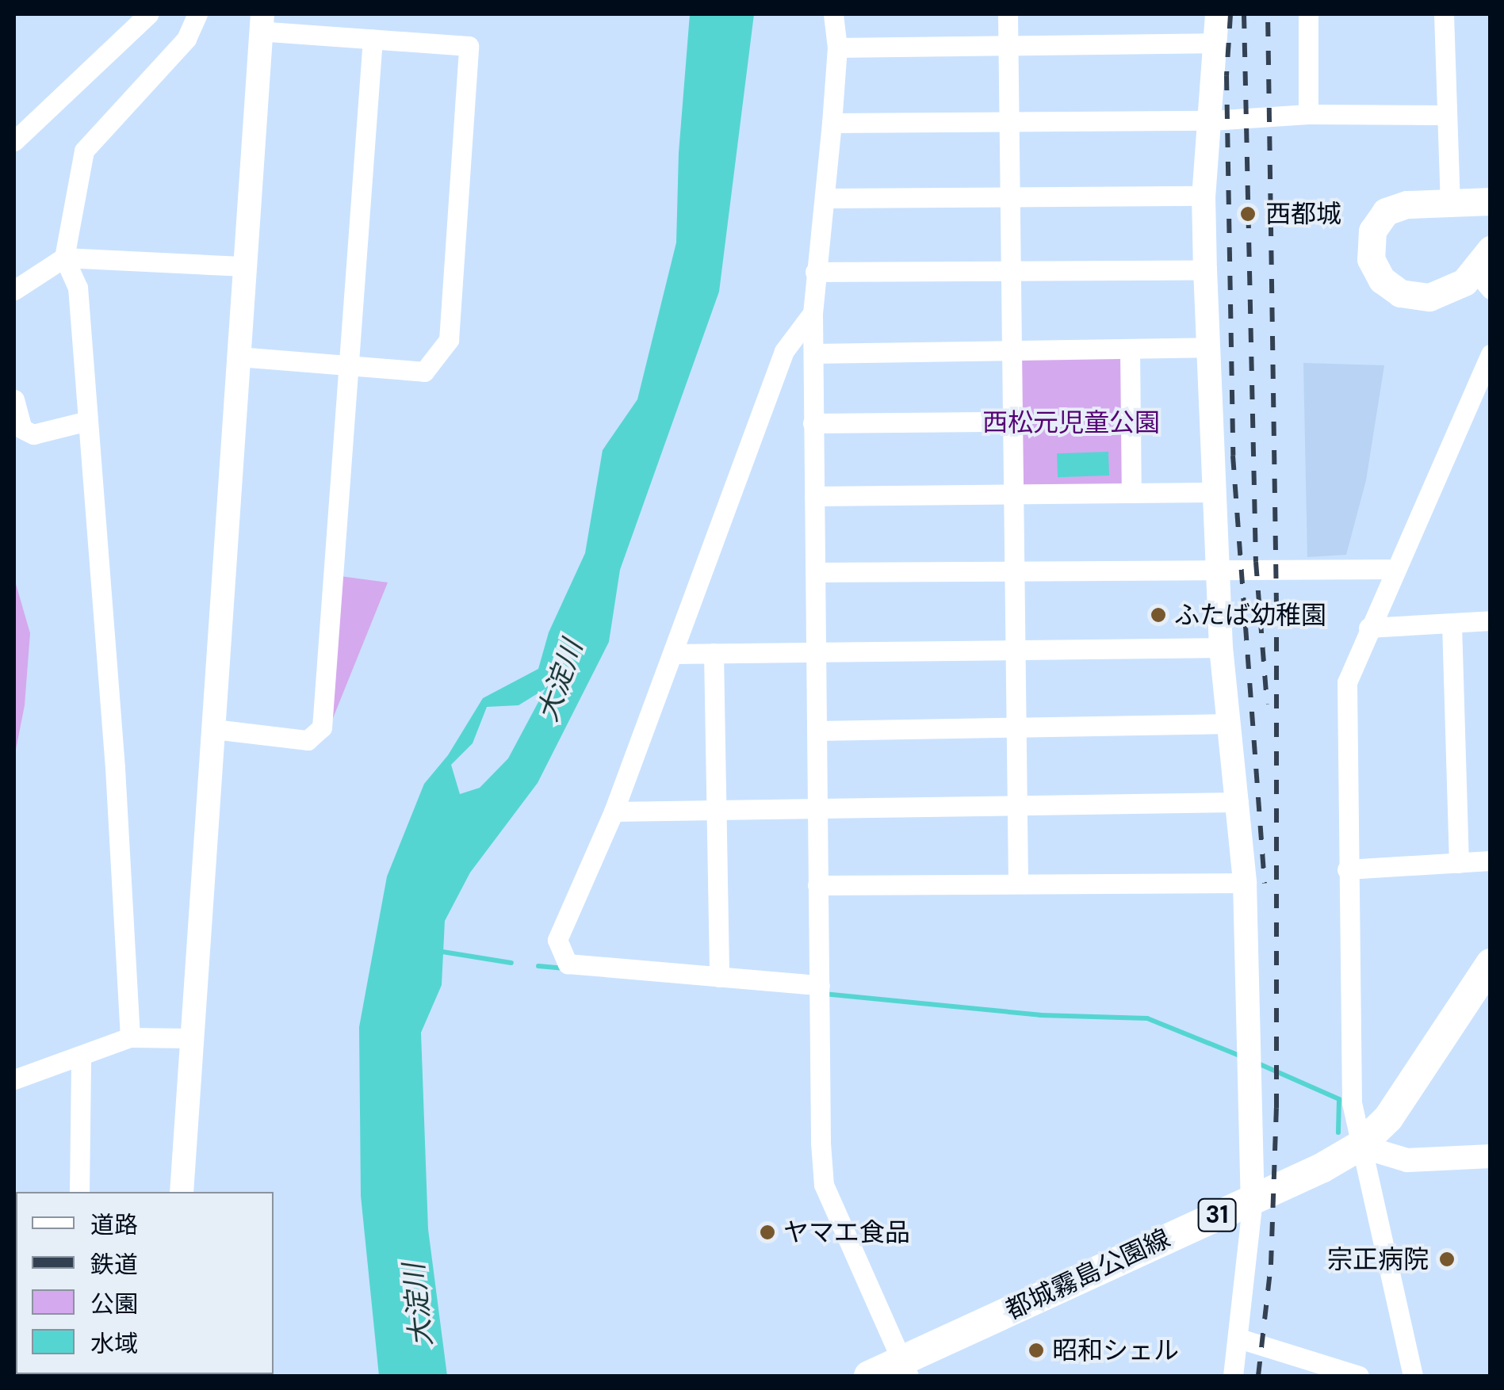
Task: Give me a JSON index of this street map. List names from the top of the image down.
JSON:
{
  "streets": {
    "main road": ["31", "都城霧島公園線"]
  },
  "water": ["大淀川"],
  "parks": ["西松元児童公園"],
  "places": [
    "西都城",
    "ふたば幼稚園",
    "ヤマエ食品",
    "宗正病院",
    "昭和シェル"
  ],
  "legend": [
    "道路",
    "鉄道",
    "公園",
    "水域"
  ]
}
